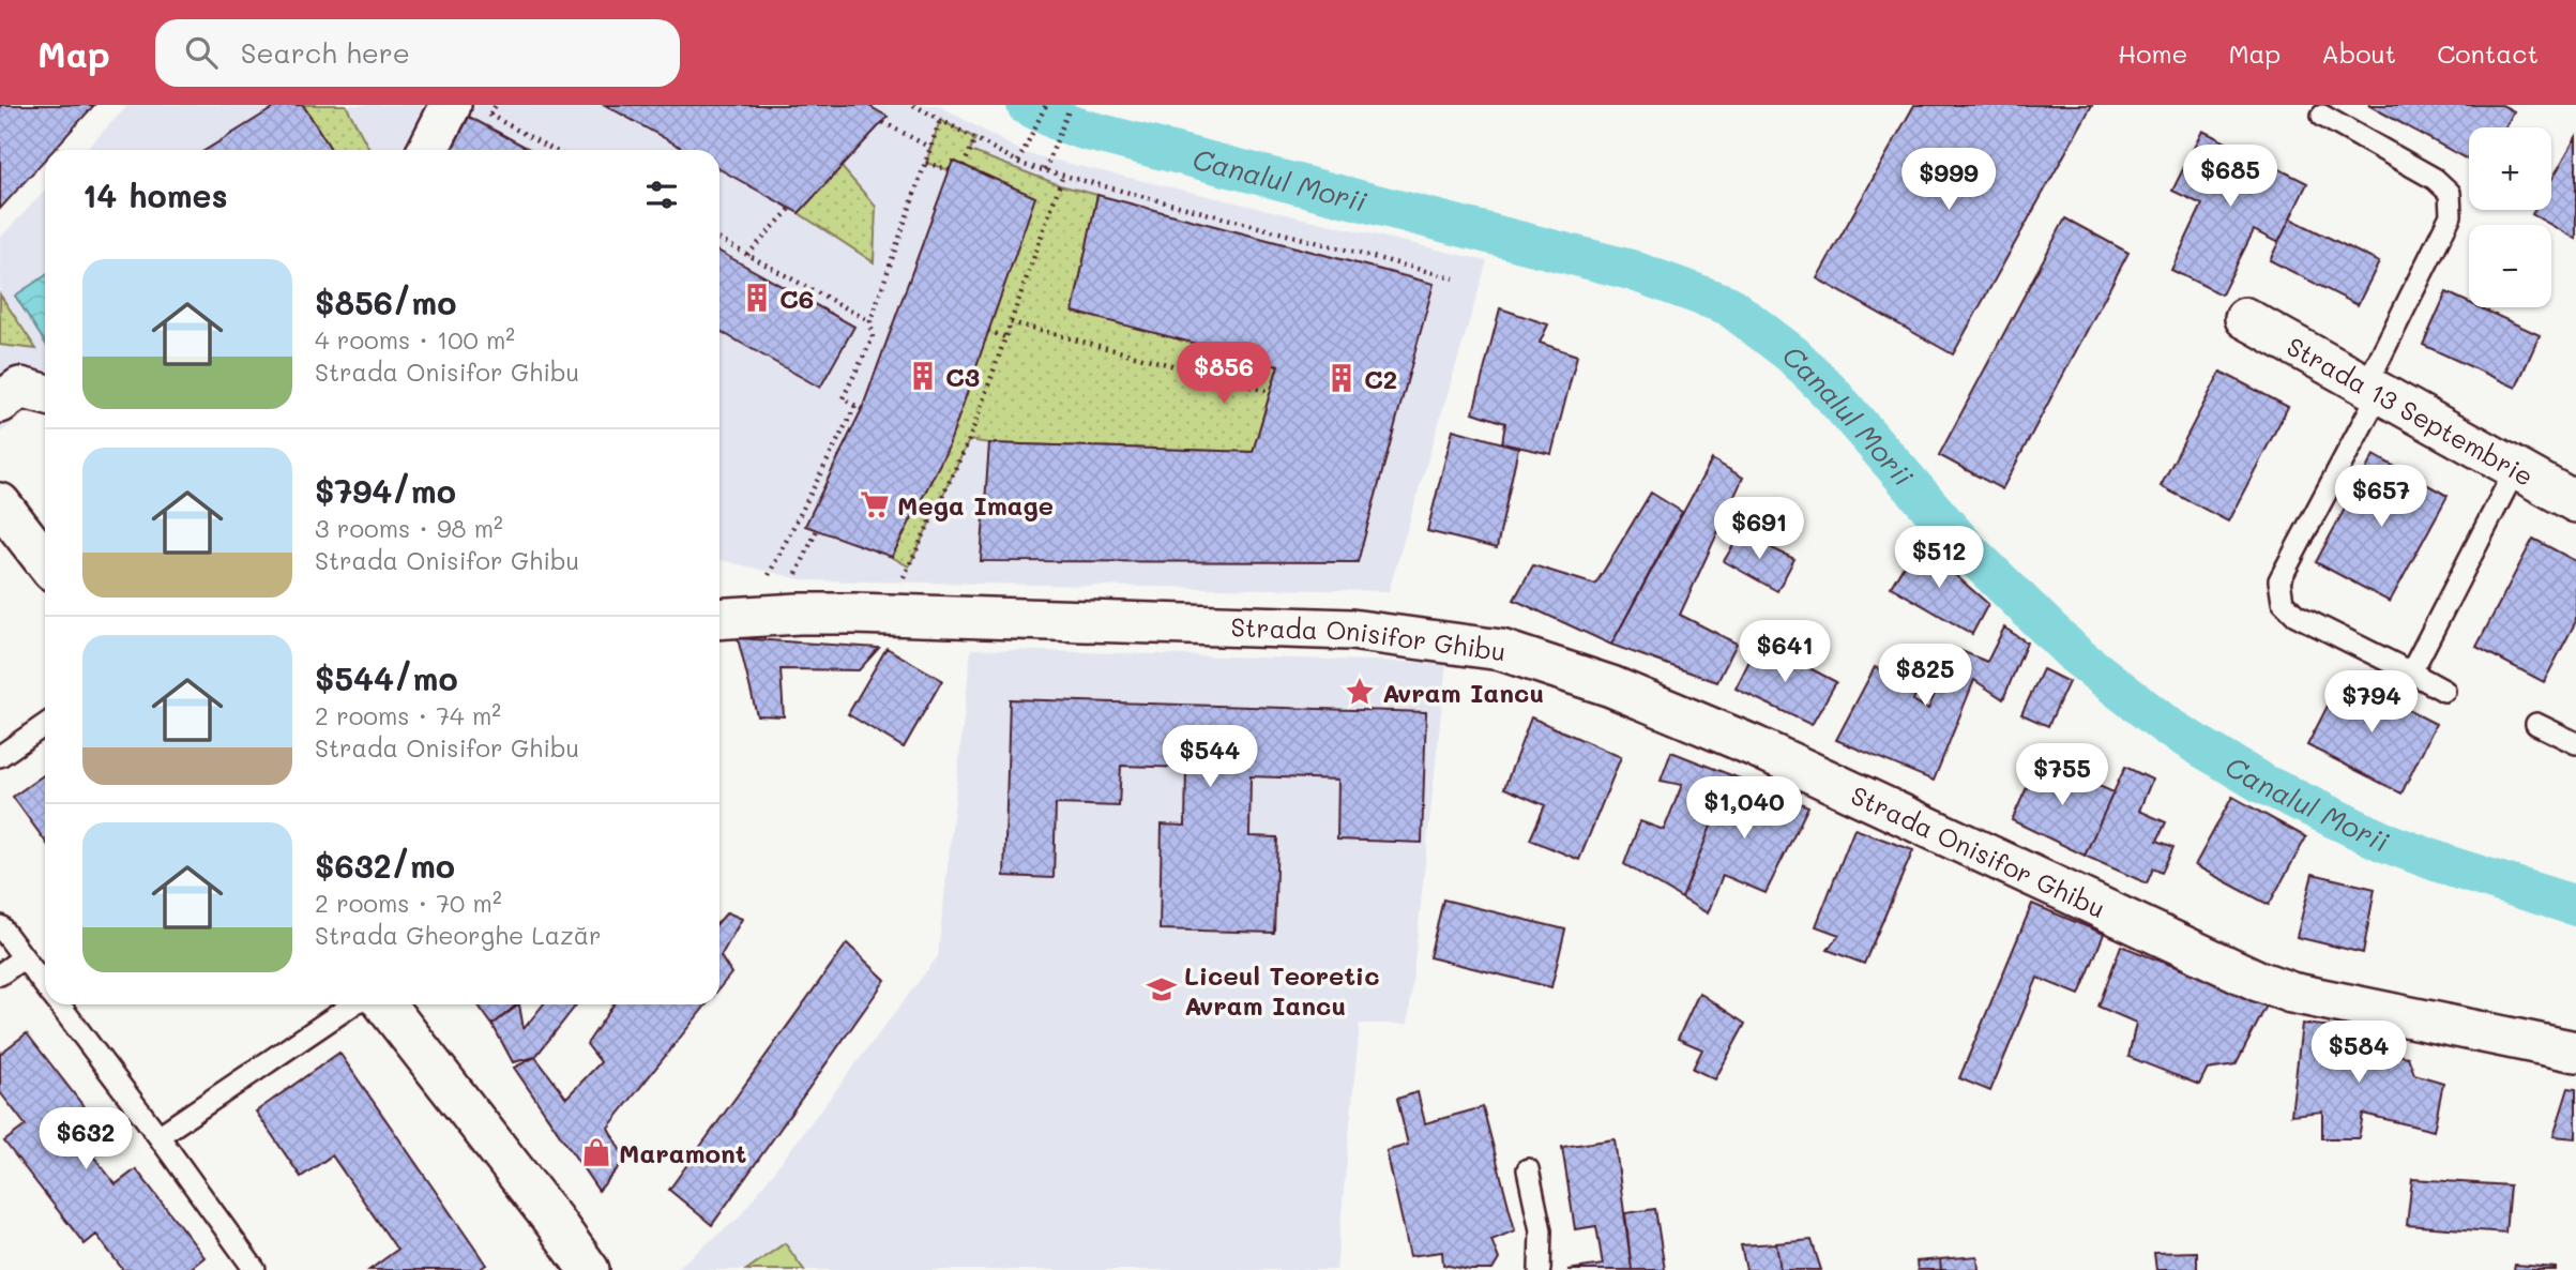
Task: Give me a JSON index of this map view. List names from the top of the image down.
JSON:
{
  "streets": {
    "street": ["Strada 13 Septembrie", "Strada Onisifor Ghibu"]
  },
  "water": ["Canalul Morii"],
  "places": {
    "building": ["C6", "C3", "C2"],
    "supermarket": ["Mega Image"],
    "place": ["Avram Iancu"],
    "school or university": ["Liceul Teoretic Avram Iancu"],
    "shop": ["Maramont"]
  },
  "page": {
    "header": "Map",
    "search": "Search here",
    "nav": [
      "Home",
      "Map",
      "About",
      "Contact"
    ],
    "map_buttons": ["+", "−"],
    "price": [
      "$685",
      "$999",
      "$856",
      "$657",
      "$691",
      "$512",
      "$641",
      "$825",
      "$794",
      "$544",
      "$755",
      "$1,040",
      "$584",
      "$632"
    ],
    "heading": "14 homes",
    "list": [
      {
        "name": "$856/mo",
        "note": "4 rooms · 100 m² · Strada Onisifor Ghibu"
      },
      {
        "name": "$794/mo",
        "note": "3 rooms · 98 m² · Strada Onisifor Ghibu"
      },
      {
        "name": "$544/mo",
        "note": "2 rooms · 74 m² · Strada Onisifor Ghibu"
      },
      {
        "name": "$632/mo",
        "note": "2 rooms · 70 m² · Strada Gheorghe Lazăr"
      }
    ]
  }
}
